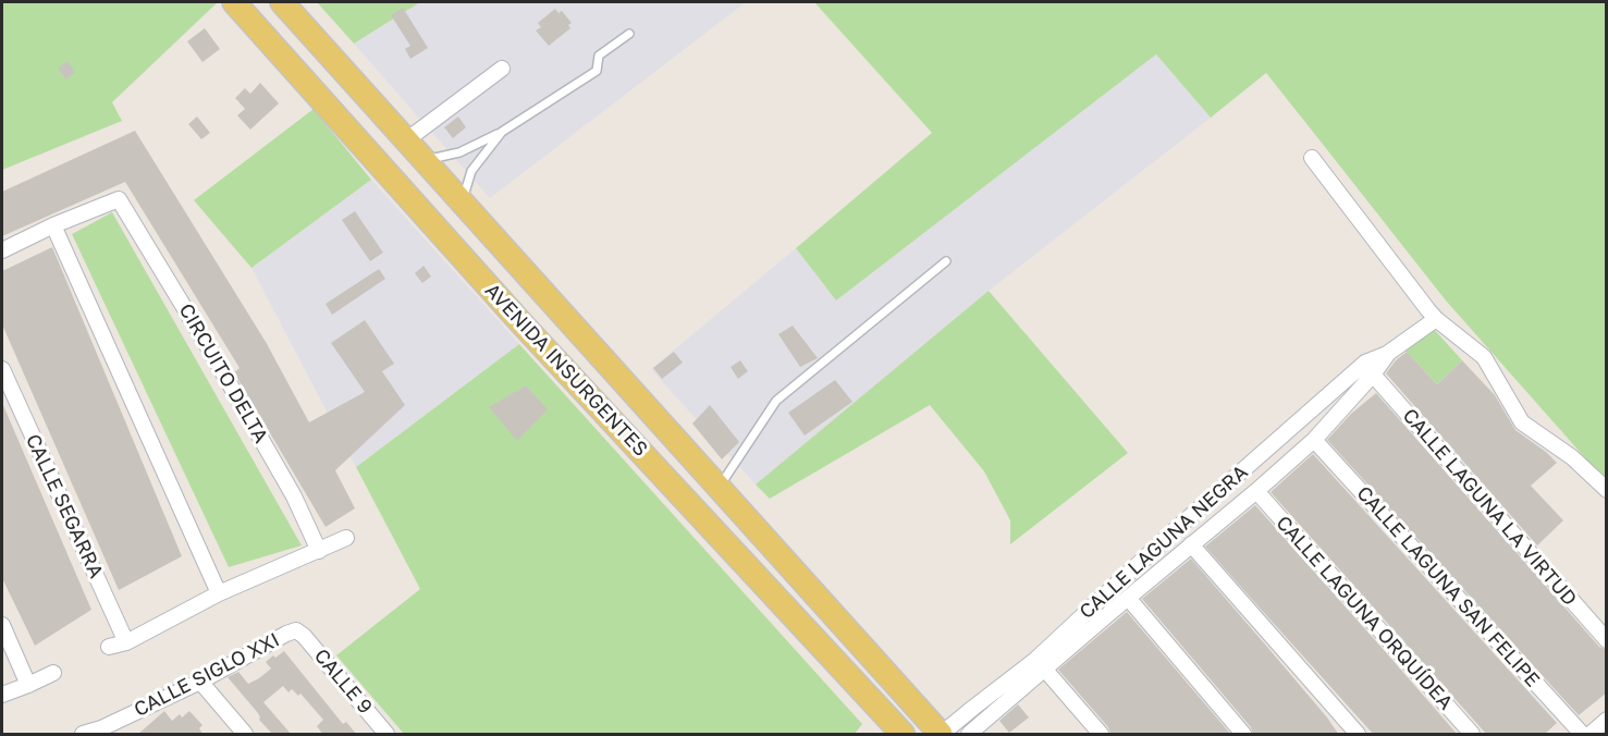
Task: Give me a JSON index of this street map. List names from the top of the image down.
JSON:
{
  "streets": {
    "main road": ["AVENIDA INSURGENTES"],
    "street": [
      "CIRCUITO DELTA",
      "CALLE SEGARRA",
      "CALLE LAGUNA LA VIRTUD",
      "CALLE LAGUNA NEGRA",
      "CALLE LAGUNA SAN FELIPE",
      "CALLE LAGUNA ORQUÍDEA",
      "CALLE SIGLO XXI",
      "CALLE 9"
    ]
  },
  "crossings": [
    ["AVENIDA INSURGENTES", "CALLE LAGUNA NEGRA"],
    ["CALLE LAGUNA LA VIRTUD", "CALLE LAGUNA NEGRA"],
    ["CALLE LAGUNA NEGRA", "CALLE LAGUNA SAN FELIPE"],
    ["CALLE LAGUNA NEGRA", "CALLE LAGUNA ORQUÍDEA"],
    ["CALLE SIGLO XXI", "CALLE 9"]
  ]
}
